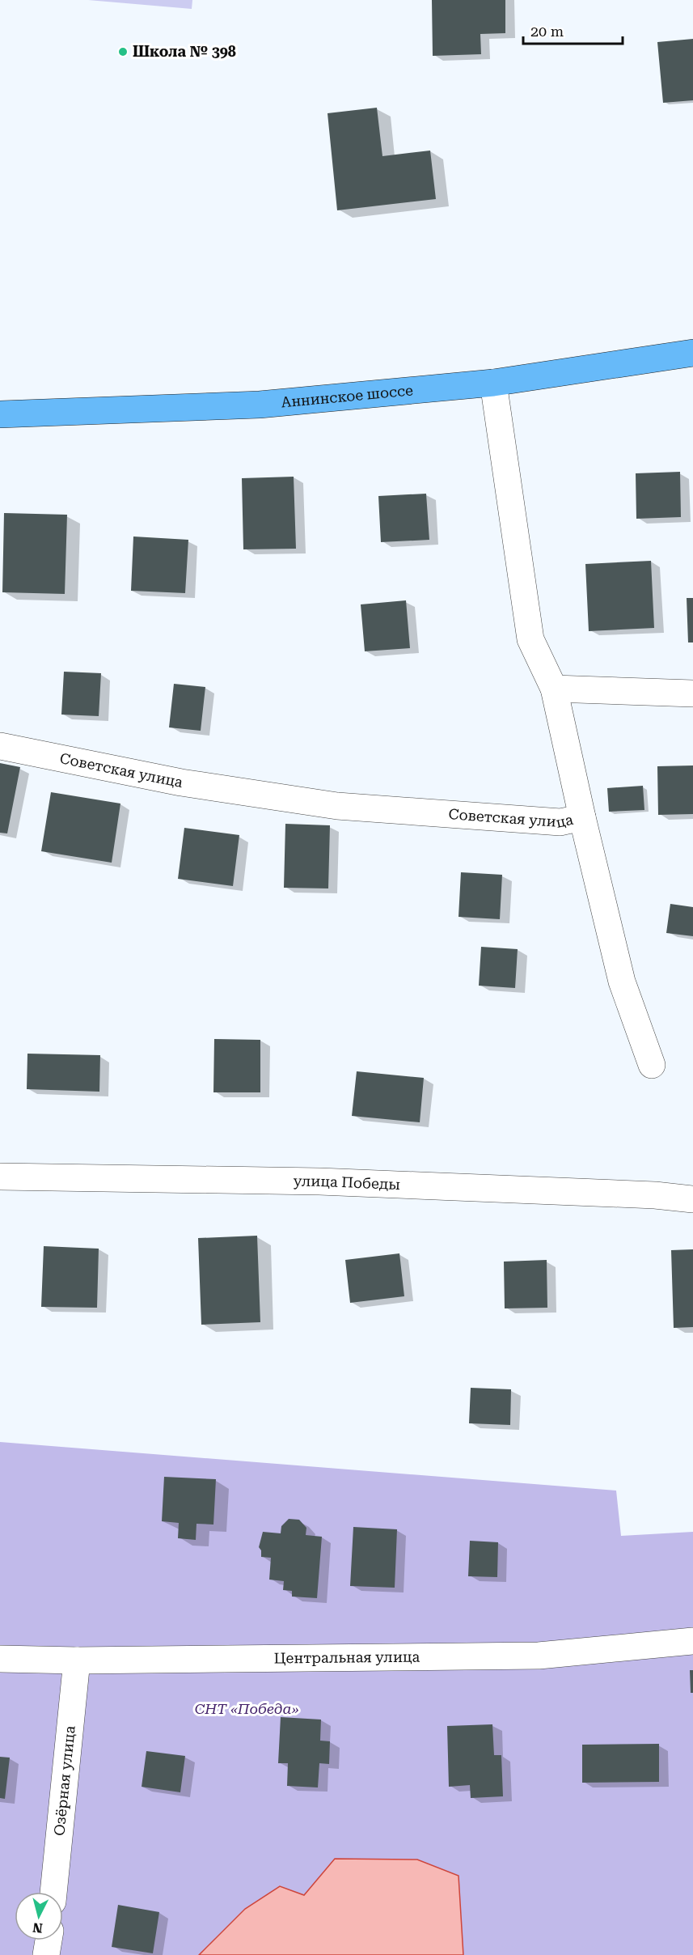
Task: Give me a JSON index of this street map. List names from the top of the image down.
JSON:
{
  "streets": {
    "main road": ["Аннинское шоссе"],
    "street": [
      "Советская улица",
      "улица Победы",
      "Центральная улица",
      "Озёрная улица"
    ]
  },
  "crossings": [
    ["Аннинское шоссе", "Советская улица"],
    ["Центральная улица", "Озёрная улица"]
  ],
  "parks": ["СНТ «Победа»"],
  "places": ["Школа № 398"],
  "scale_bar": "20 m",
  "north": "bottom"
}
